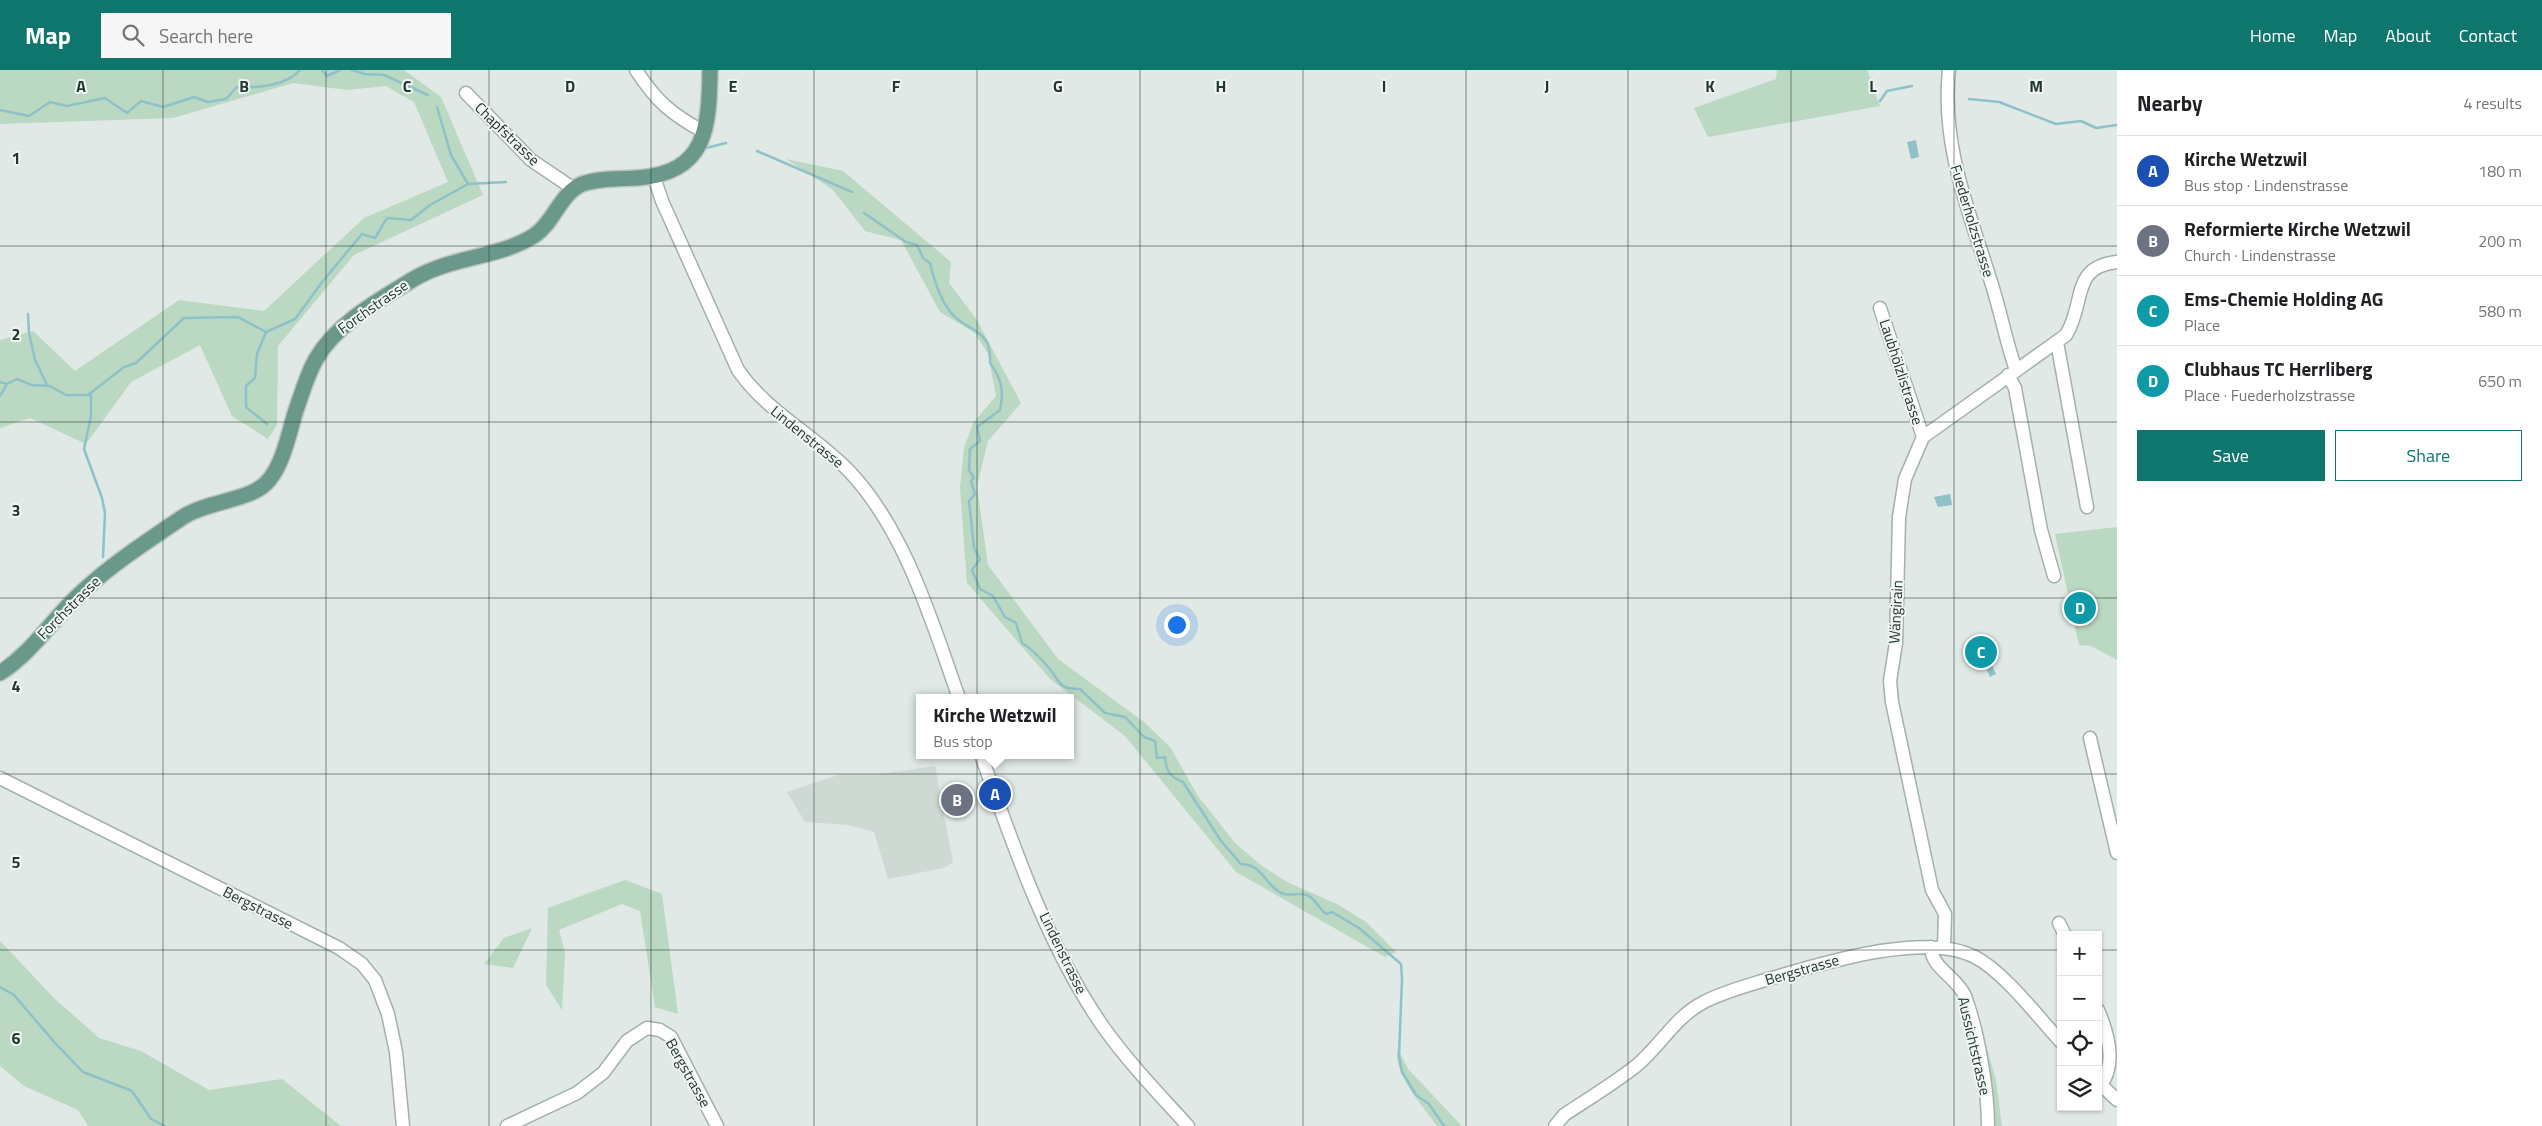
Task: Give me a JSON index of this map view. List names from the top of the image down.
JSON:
{
  "streets": {
    "main road": ["Forchstrasse"],
    "street": [
      "Chapfstrasse",
      "Fuederholzstrasse",
      "Laubhölzlistrasse",
      "Lindenstrasse",
      "Wängirain",
      "Bergstrasse",
      "Aussichtstrasse"
    ]
  },
  "crossings": [
    ["Chapfstrasse", "Forchstrasse"],
    ["Laubhölzlistrasse", "Wängirain"],
    ["Wängirain", "Bergstrasse"],
    ["Wängirain", "Aussichtstrasse"],
    ["Bergstrasse", "Aussichtstrasse"]
  ],
  "page": {
    "header": "Map",
    "search": "Search here",
    "nav": [
      "Home",
      "Map",
      "About",
      "Contact"
    ],
    "heading": ["Nearby", "4 results"],
    "list": [
      {
        "mark": "A",
        "name": "Kirche Wetzwil",
        "note": "Bus stop · Lindenstrasse",
        "value": "180 m"
      },
      {
        "mark": "B",
        "name": "Reformierte Kirche Wetzwil",
        "note": "Church · Lindenstrasse",
        "value": "200 m"
      },
      {
        "mark": "C",
        "name": "Ems-Chemie Holding AG",
        "note": "Place",
        "value": "580 m"
      },
      {
        "mark": "D",
        "name": "Clubhaus TC Herrliberg",
        "note": "Place · Fuederholzstrasse",
        "value": "650 m"
      }
    ],
    "buttons": ["Save", "Share"],
    "pins": [
      "D",
      "C",
      "A",
      "B"
    ],
    "popup": ["Kirche Wetzwil", "Bus stop"],
    "map_buttons": ["+", "−"]
  },
  "grid": {
    "columns": [
      "A",
      "B",
      "C",
      "D",
      "E",
      "F",
      "G",
      "H",
      "I",
      "J",
      "K",
      "L",
      "M"
    ],
    "rows": [
      "1",
      "2",
      "3",
      "4",
      "5",
      "6"
    ]
  }
}
